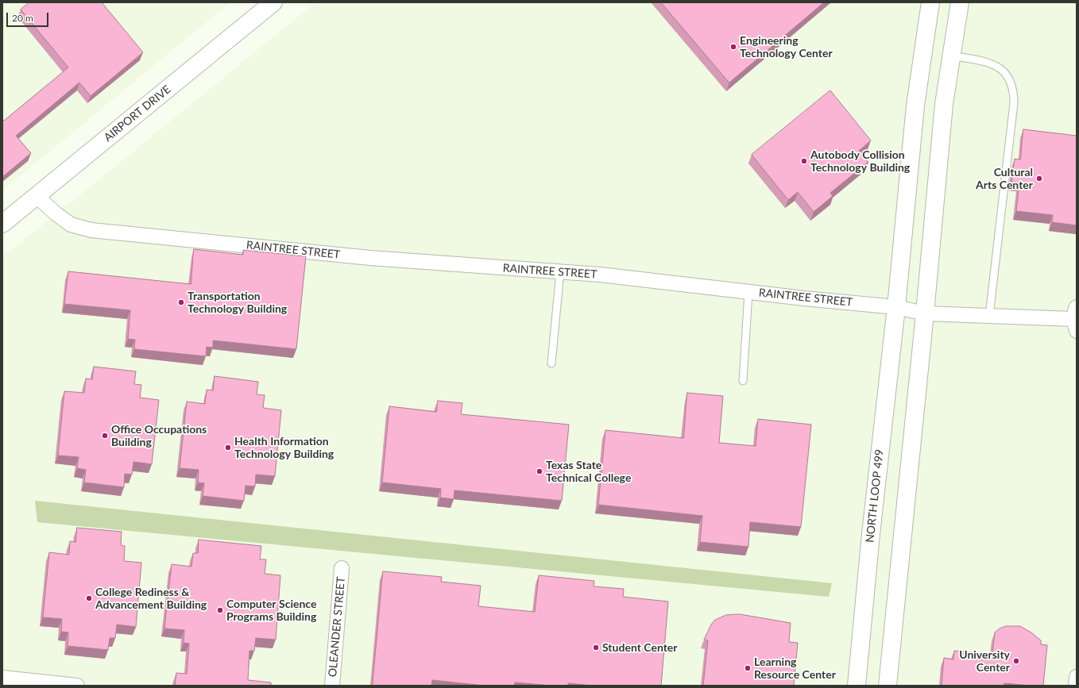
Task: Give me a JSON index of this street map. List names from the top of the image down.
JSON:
{
  "streets": {
    "main road": ["AIRPORT DRIVE", "NORTH LOOP 499"],
    "street": ["RAINTREE STREET", "OLEANDER STREET"]
  },
  "crossings": [
    ["AIRPORT DRIVE", "RAINTREE STREET"],
    ["RAINTREE STREET", "NORTH LOOP 499"]
  ],
  "places": [
    "Engineering Technology Center",
    "Autobody Collision Technology Building",
    "Cultural Arts Center",
    "Transportation Technology Building",
    "Office Occupations Building",
    "Health Information Technology Building",
    "Texas State Technical College",
    "College Rediness & Advancement Building",
    "Computer Science Programs Building",
    "Student Center",
    "University Center",
    "Learning Resource Center"
  ],
  "scale_bar": "20 m"
}
